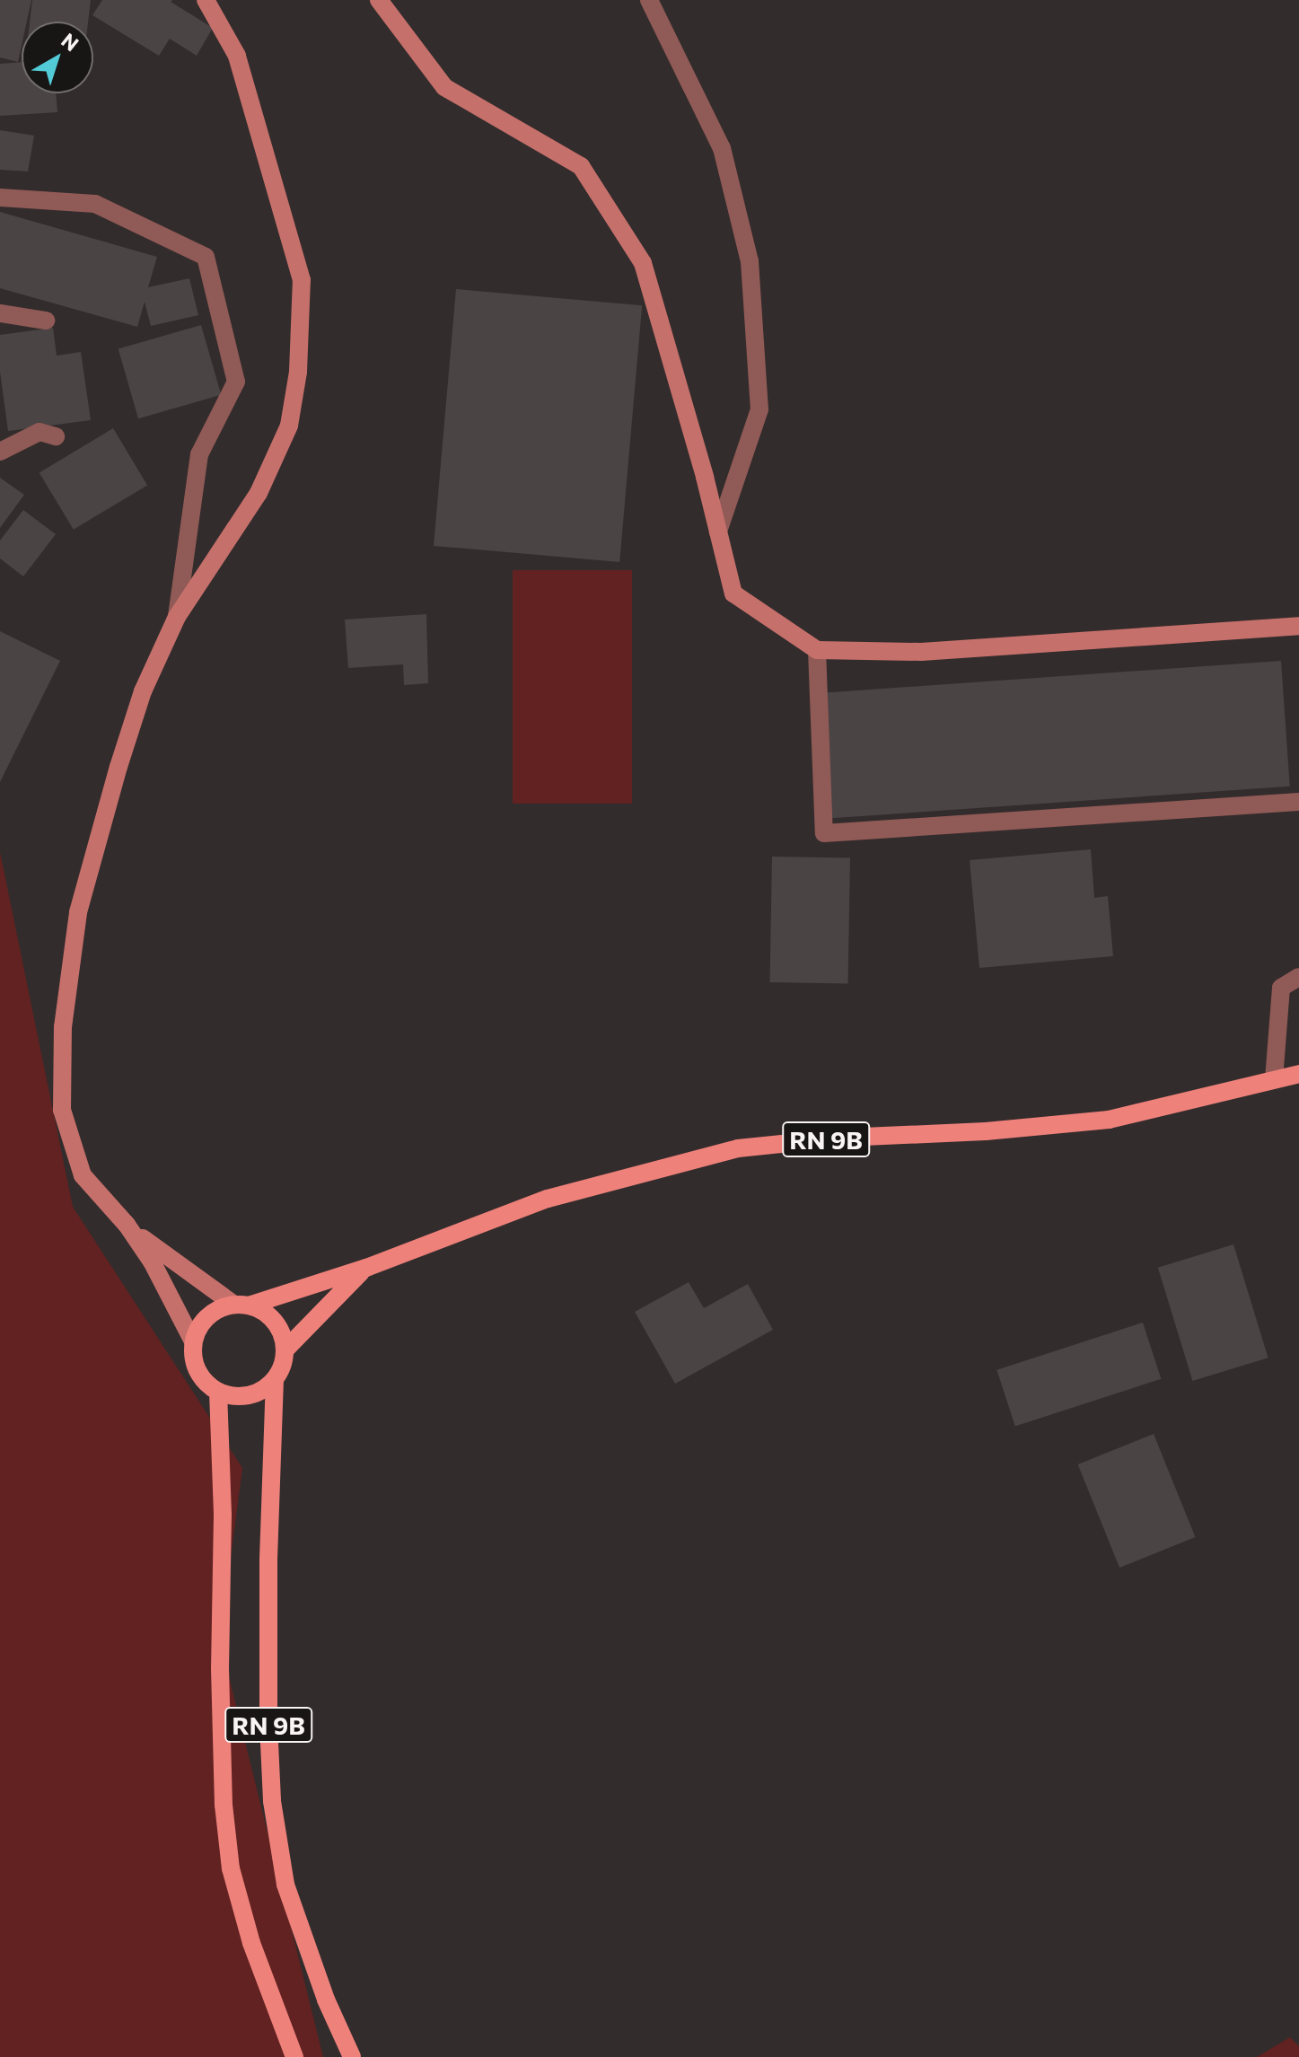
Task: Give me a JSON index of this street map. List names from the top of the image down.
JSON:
{
  "streets": {
    "main road": ["RN 9B"]
  },
  "north": "top right"
}
